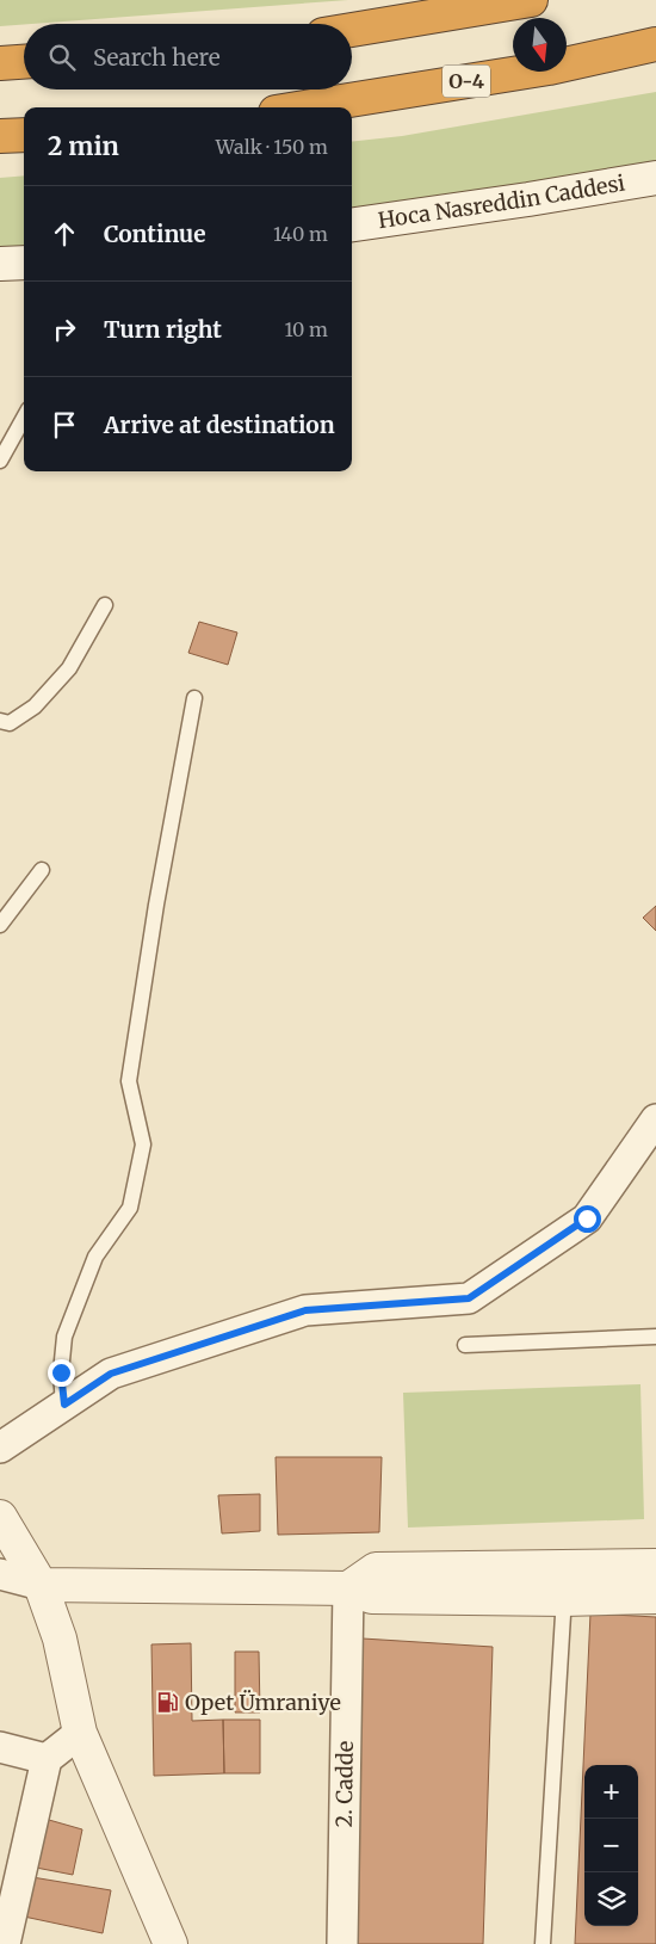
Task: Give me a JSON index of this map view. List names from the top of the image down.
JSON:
{
  "streets": {
    "highway": ["O-4"],
    "street": ["Hoca Nasreddin Caddesi", "2. Cadde"]
  },
  "places": {
    "fuel station": ["Opet Ümraniye"]
  },
  "north": "bottom",
  "page": {
    "search": "Search here",
    "heading": ["2 min", "Walk · 150 m"],
    "list": [
      ["Continue", "140 m"],
      ["Turn right", "10 m"],
      "Arrive at destination"
    ],
    "map_buttons": ["+", "−"]
  }
}
